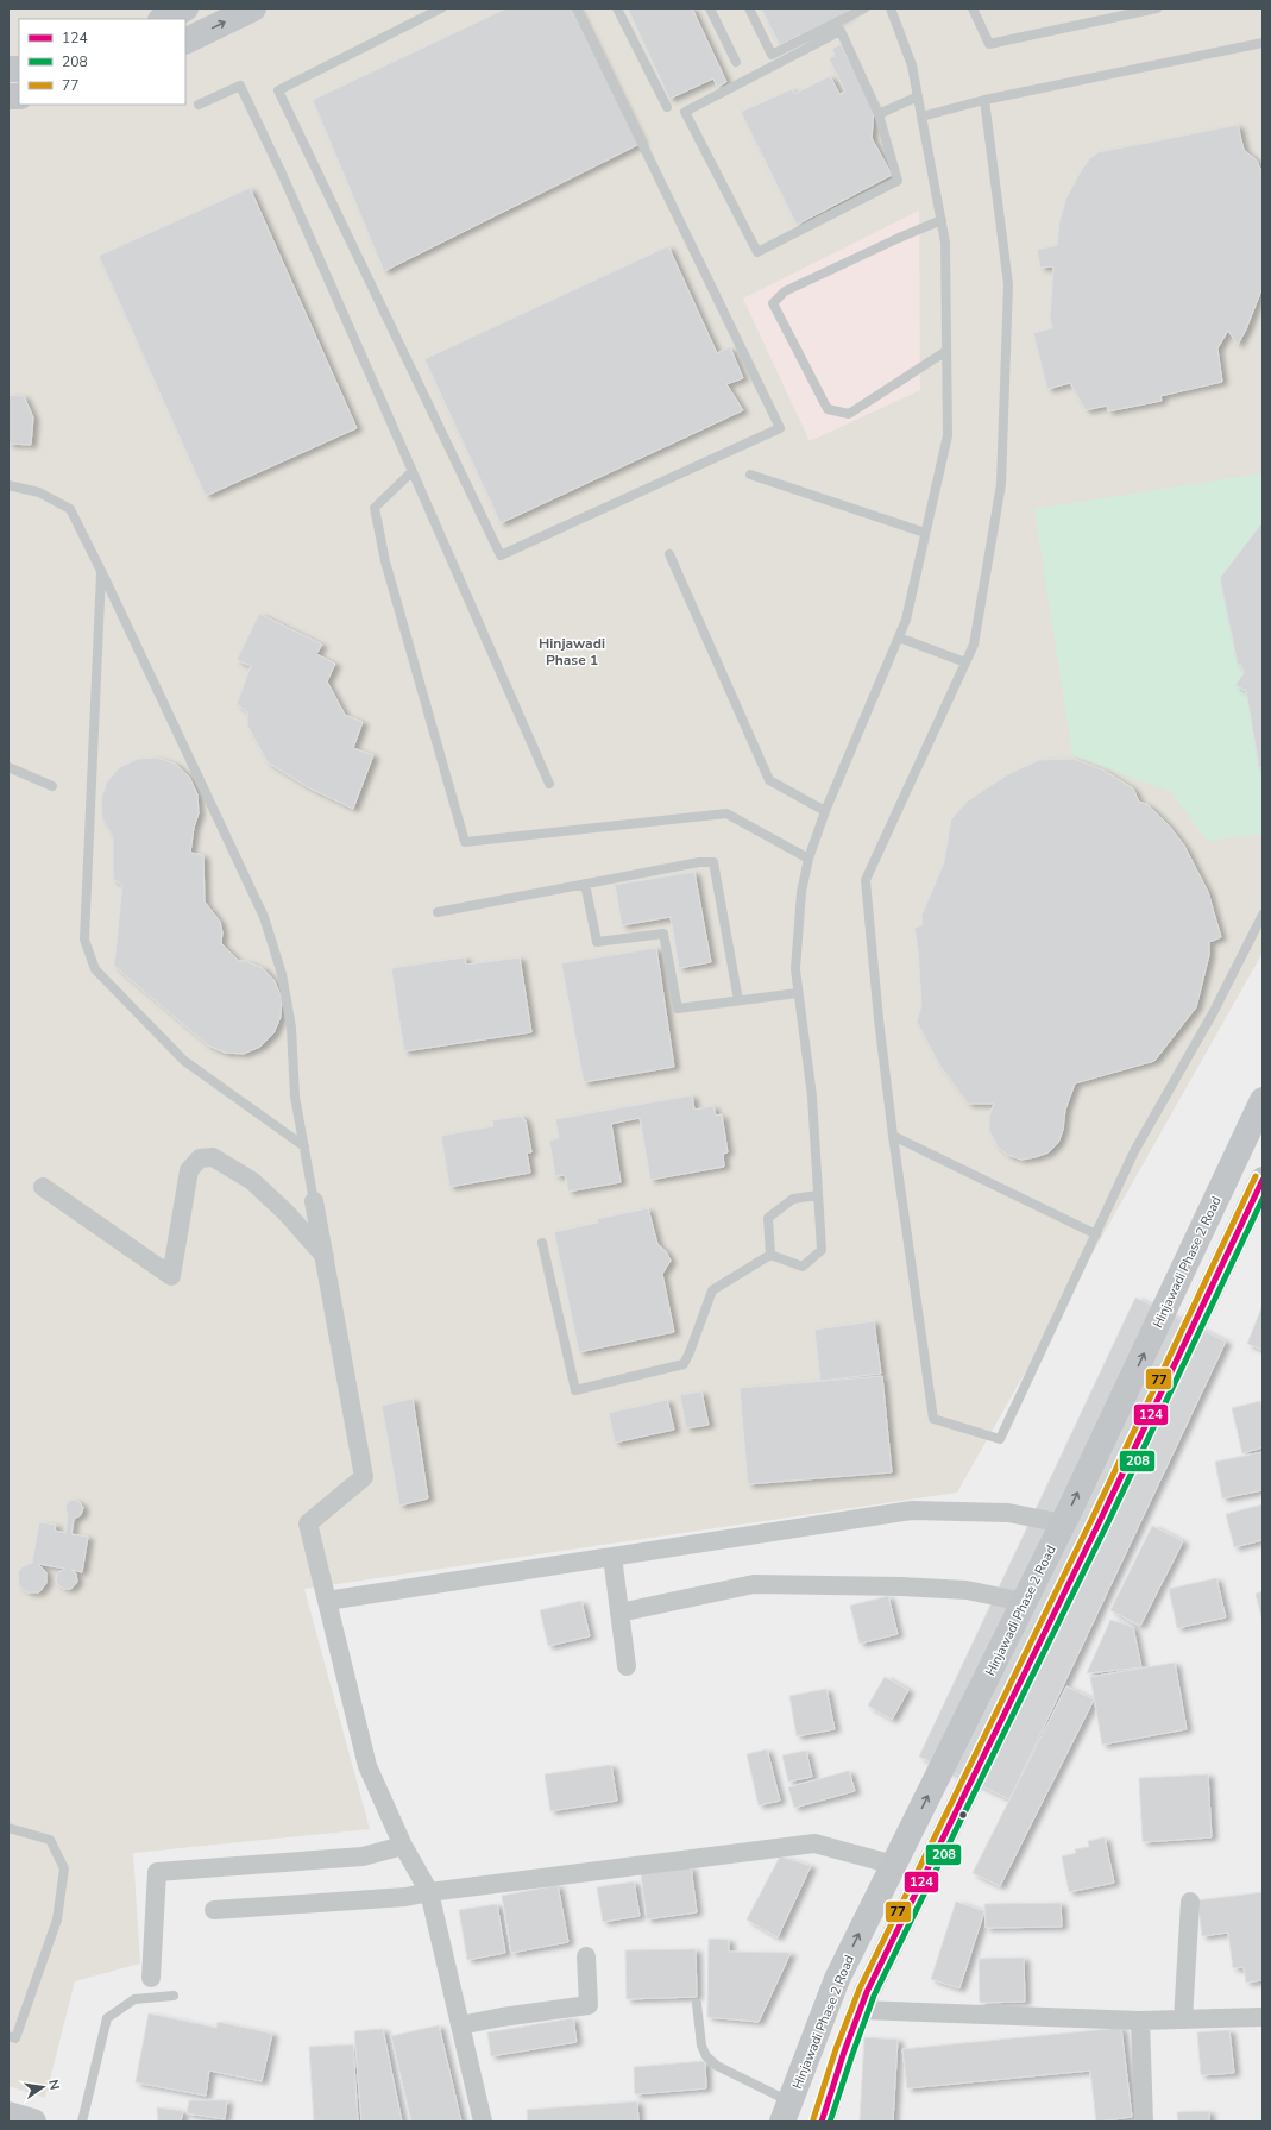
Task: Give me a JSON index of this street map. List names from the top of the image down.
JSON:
{
  "streets": {
    "main road": ["Hinjawadi Phase 2 Road"]
  },
  "districts": ["Hinjawadi Phase 1"],
  "lines": ["transit line 77", "transit line 124", "transit line 208"],
  "legend": ["124", "208", "77"],
  "north": "right"
}
